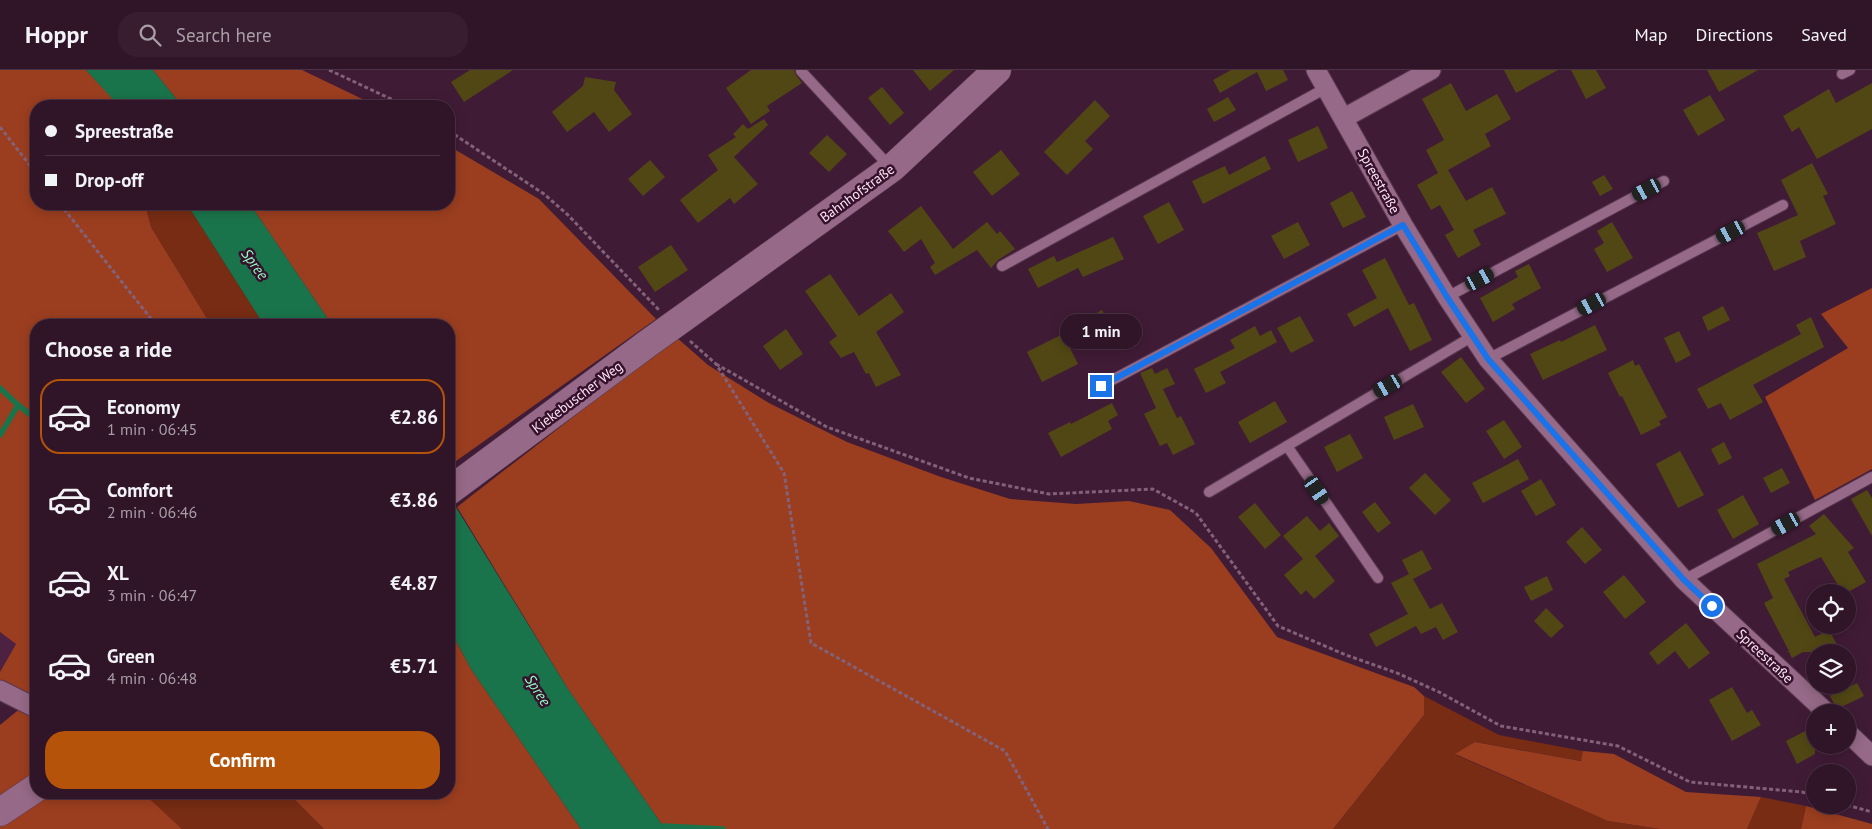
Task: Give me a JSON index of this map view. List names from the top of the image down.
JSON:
{
  "streets": {
    "main road": ["Bahnhofstraße", "Kiekebuscher Weg"],
    "street": ["Spreestraße"]
  },
  "crossings": [
    ["Bahnhofstraße", "Kiekebuscher Weg"]
  ],
  "water": ["Spree"],
  "page": {
    "header": "Hoppr",
    "search": "Search here",
    "nav": ["Map", "Directions", "Saved"],
    "banner": ["Spreestraße", "Drop-off"],
    "bubble": "1 min",
    "heading": "Choose a ride",
    "list": [
      {
        "name": "Economy",
        "note": "1 min · 06:45",
        "value": "€2.86"
      },
      {
        "name": "Comfort",
        "note": "2 min · 06:46",
        "value": "€3.86"
      },
      {
        "name": "XL",
        "note": "3 min · 06:47",
        "value": "€4.87"
      },
      {
        "name": "Green",
        "note": "4 min · 06:48",
        "value": "€5.71"
      }
    ],
    "map_buttons": ["+", "−"],
    "buttons": "Confirm"
  }
}
